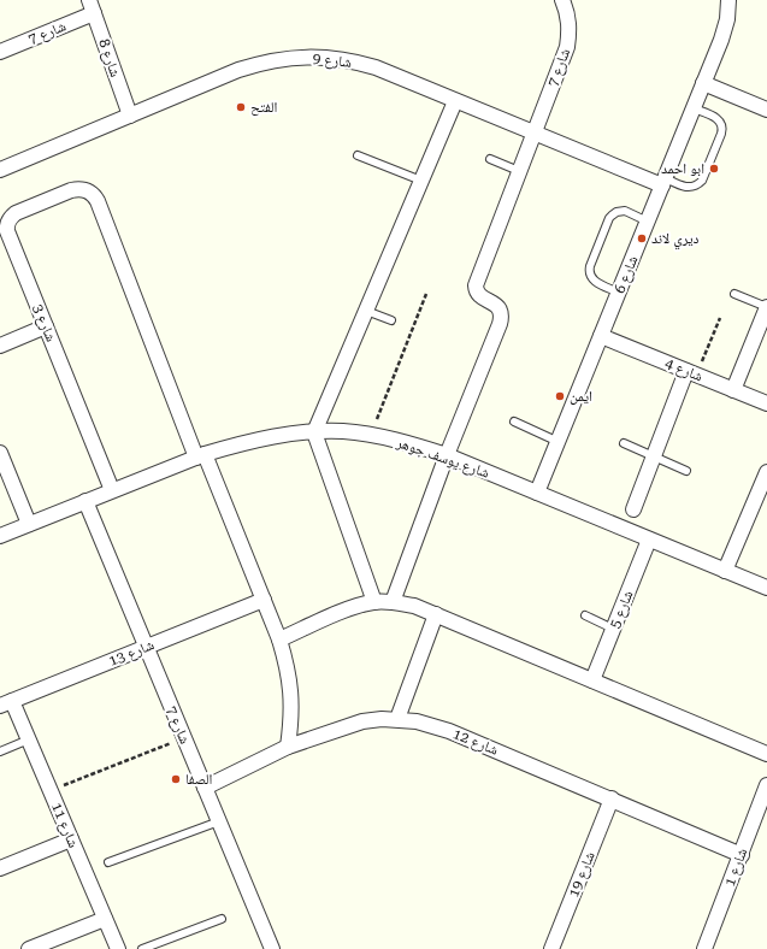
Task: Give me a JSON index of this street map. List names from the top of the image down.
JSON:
{
  "streets": {
    "street": [
      "شارع 7",
      "شارع 8",
      "شارع 9",
      "شارع 6",
      "شارع 3",
      "شارع 4",
      "شارع يوسف جوهر",
      "شارع 5",
      "شارع 13",
      "شارع 12",
      "شارع 11",
      "شارع 1",
      "شارع 19"
    ]
  },
  "crossings": [
    ["شارع 7", "شارع 8"],
    ["شارع 7", "شارع 9"],
    ["شارع 7", "شارع يوسف جوهر"],
    ["شارع 7", "شارع 13"],
    ["شارع 7", "شارع 12"],
    ["شارع 8", "شارع 9"],
    ["شارع 9", "شارع 6"],
    ["شارع 6", "شارع 4"],
    ["شارع 6", "شارع يوسف جوهر"],
    ["شارع 3", "شارع يوسف جوهر"],
    ["شارع يوسف جوهر", "شارع 5"],
    ["شارع 13", "شارع 11"],
    ["شارع 12", "شارع 1"],
    ["شارع 12", "شارع 19"]
  ],
  "places": [
    "الفتح",
    "ابو احمد",
    "ديري لاند",
    "ايمن",
    "الصفا"
  ]
}
